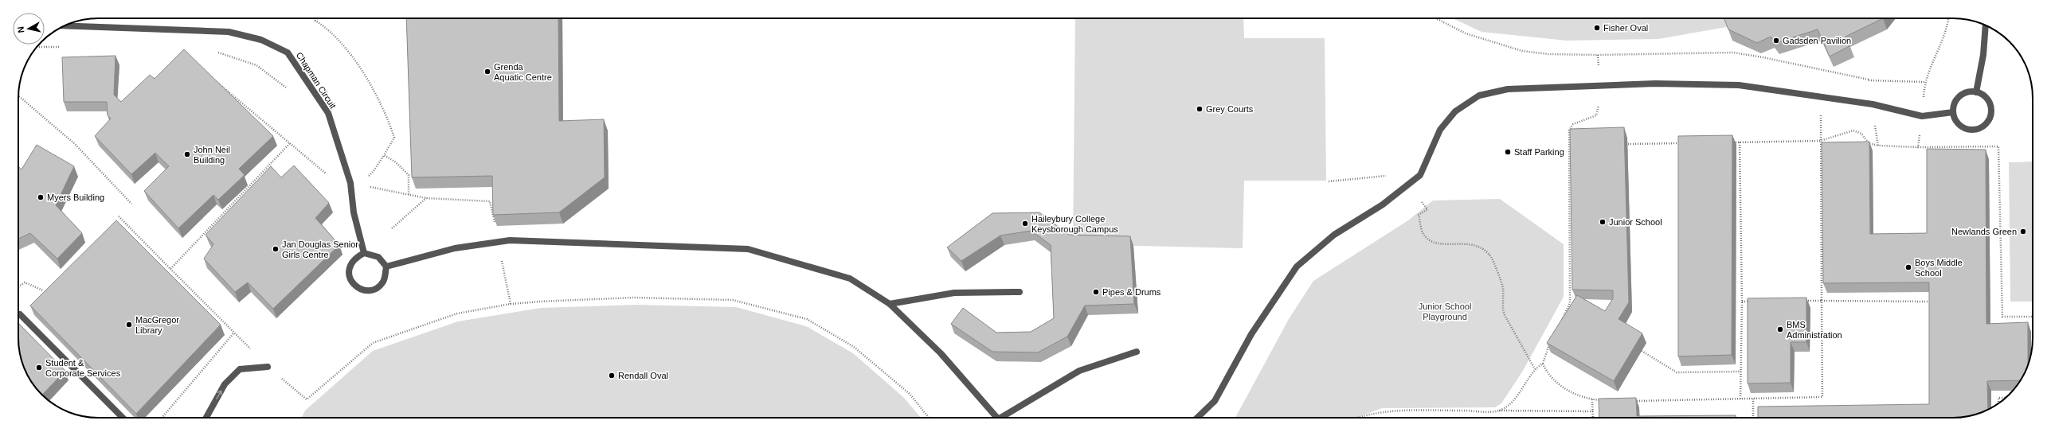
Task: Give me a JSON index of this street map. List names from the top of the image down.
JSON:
{
  "streets": {
    "lane": ["Chapman Circuit"]
  },
  "parks": ["Junior School Playground"],
  "places": [
    "Fisher Oval",
    "Gadsden Pavilion",
    "Grenda Aquatic Centre",
    "Grey Courts",
    "Staff Parking",
    "John Neil Building",
    "Myers Building",
    "Junior School",
    "Haileybury College Keysborough Campus",
    "Newlands Green",
    "Jan Douglas Senior Girls Centre",
    "Boys Middle School",
    "Pipes & Drums",
    "MacGregor Library",
    "BMS Administration",
    "Student & Corporate Services",
    "Rendall Oval"
  ],
  "north": "left"
}
